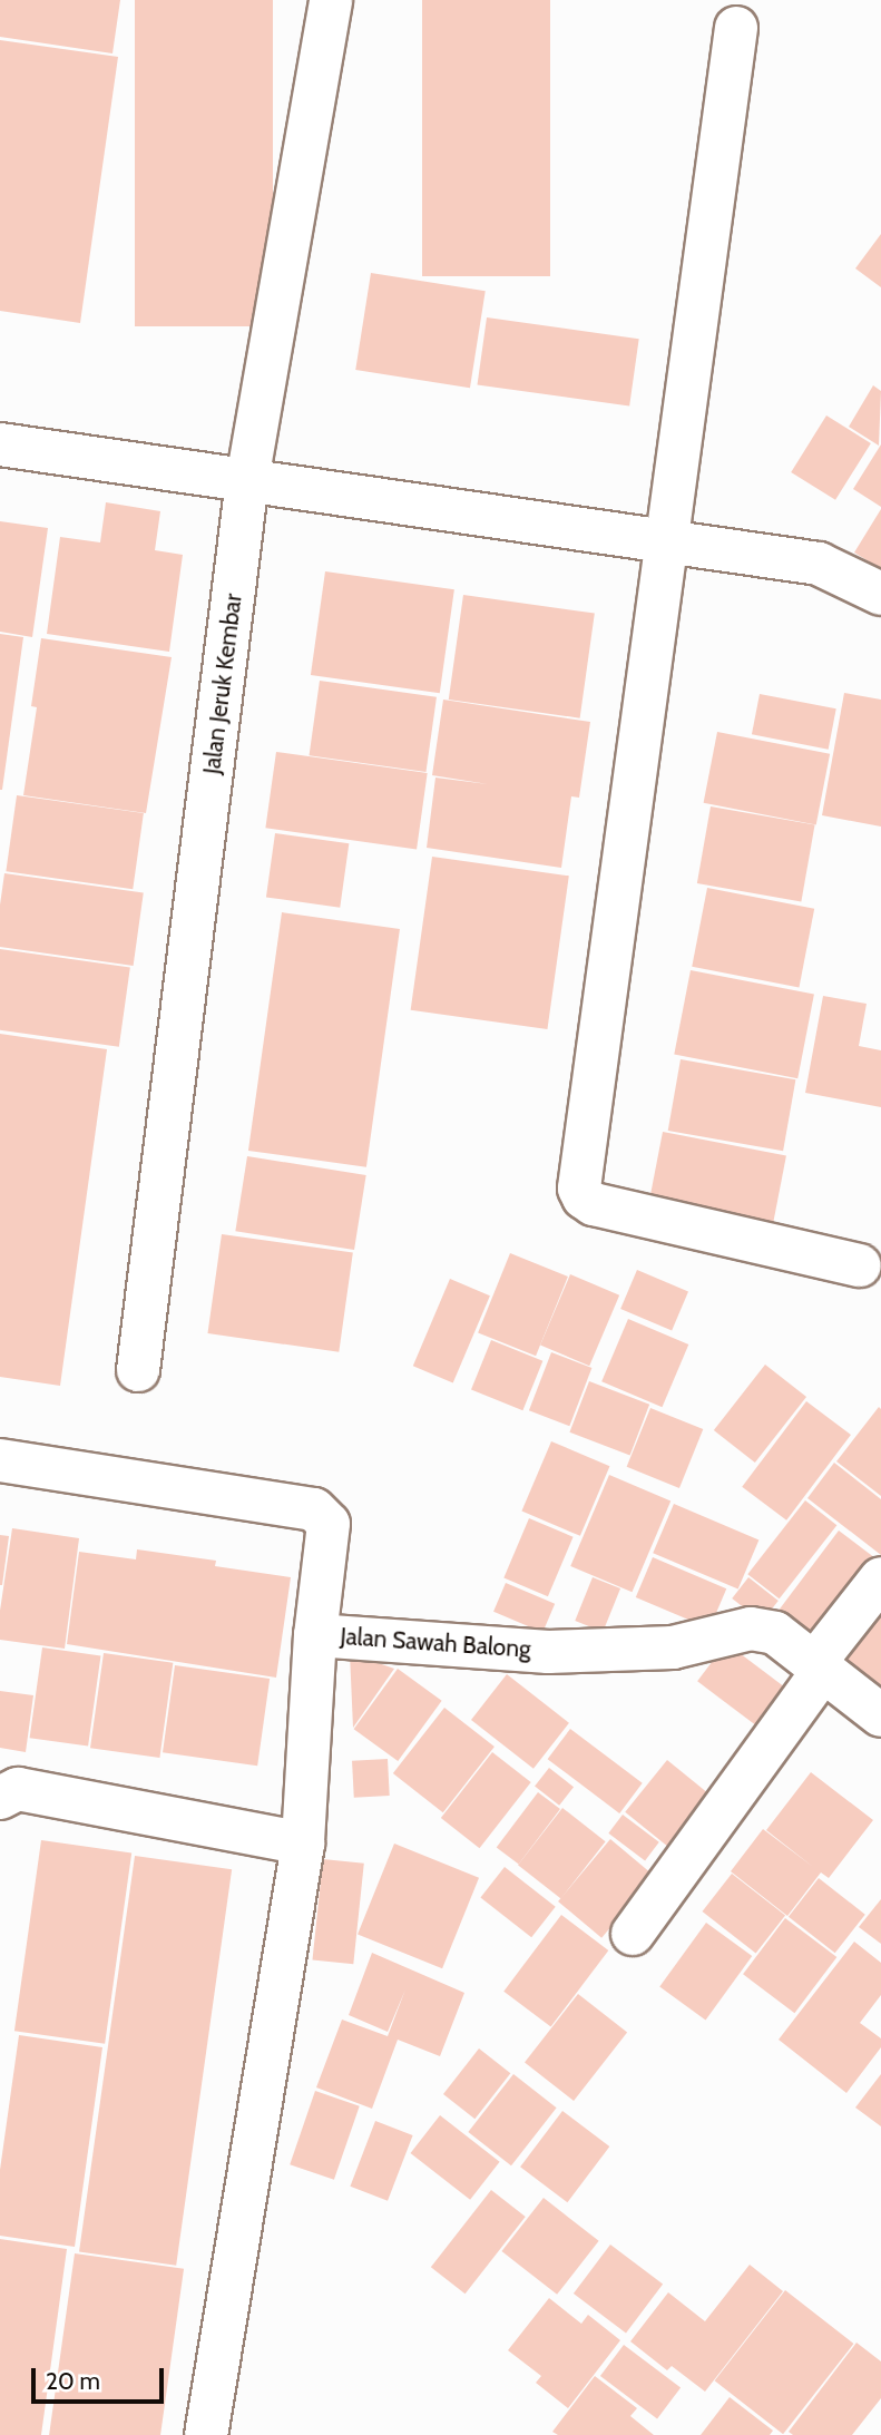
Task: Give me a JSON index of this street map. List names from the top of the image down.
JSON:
{
  "streets": {
    "street": ["Jalan Jeruk Kembar", "Jalan Sawah Balong"]
  },
  "scale_bar": "20 m"
}
